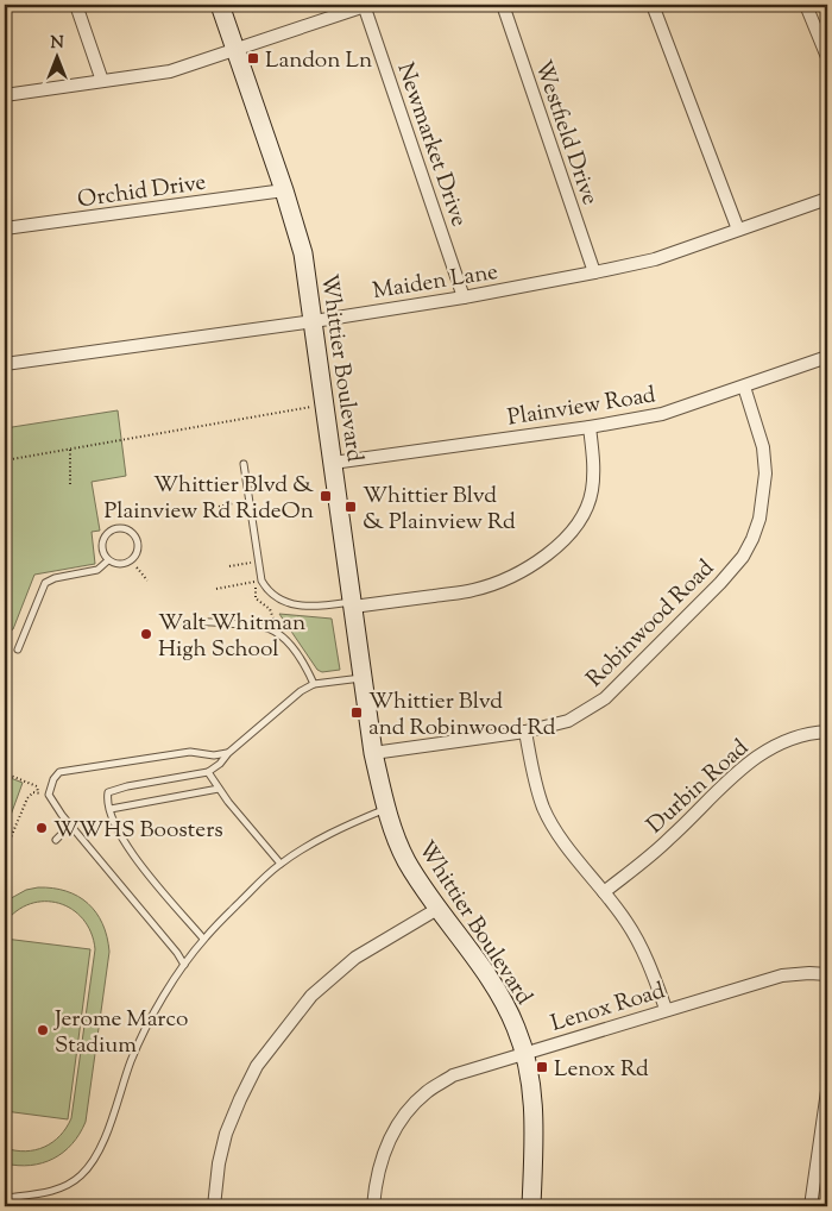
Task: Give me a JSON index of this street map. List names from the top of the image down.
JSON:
{
  "streets": {
    "street": [
      "Westfield Drive",
      "Newmarket Drive",
      "Orchid Drive",
      "Maiden Lane",
      "Whittier Boulevard",
      "Plainview Road",
      "Robinwood Road",
      "Durbin Road",
      "Lenox Road"
    ]
  },
  "crossings": [
    ["Westfield Drive", "Maiden Lane"],
    ["Newmarket Drive", "Maiden Lane"],
    ["Orchid Drive", "Whittier Boulevard"],
    ["Maiden Lane", "Whittier Boulevard"],
    ["Whittier Boulevard", "Plainview Road"],
    ["Whittier Boulevard", "Robinwood Road"],
    ["Whittier Boulevard", "Lenox Road"],
    ["Plainview Road", "Robinwood Road"]
  ],
  "places": {
    "transit": [
      "Landon Ln",
      "Whittier Blvd & Plainview Rd RideOn",
      "Whittier Blvd & Plainview Rd",
      "Whittier Blvd and Robinwood Rd",
      "Lenox Rd"
    ],
    "other": ["Walt Whitman High School", "WWHS Boosters", "Jerome Marco Stadium"]
  },
  "north": "top"
}
